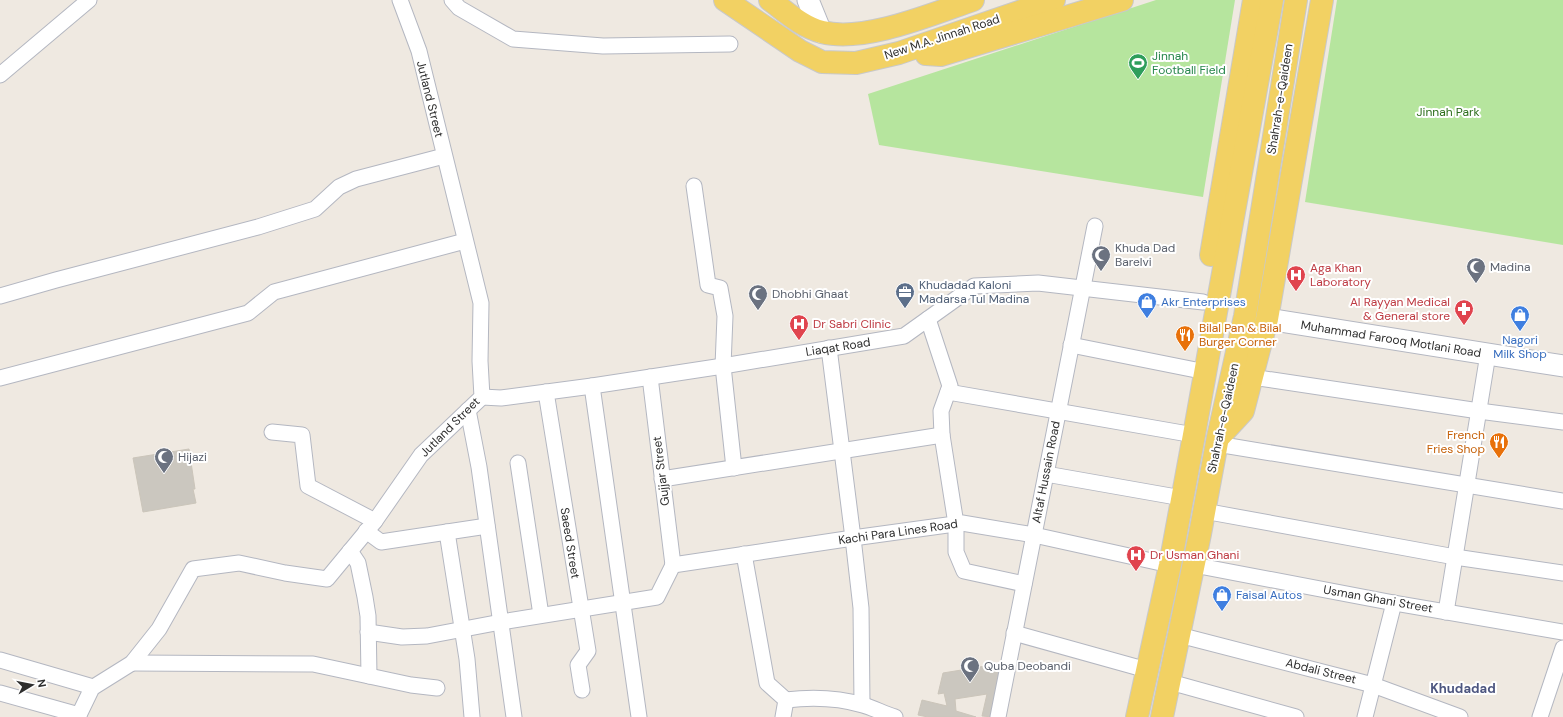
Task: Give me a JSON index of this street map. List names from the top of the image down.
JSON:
{
  "streets": {
    "main road": ["New M.A. Jinnah Road", "Shahrah-e-Qaideen"],
    "street": [
      "Jutland Street",
      "Muhammad Farooq Motlani Road",
      "Liaqat Road",
      "Gujjar Street",
      "Altaf Hussain Road",
      "Kachi Para Lines Road",
      "Saeed Street",
      "Usman Ghani Street",
      "Abdali Street"
    ]
  },
  "crossings": [
    ["Jutland Street", "Liaqat Road"],
    ["Shahrah-e-Qaideen", "Kachi Para Lines Road"],
    ["Shahrah-e-Qaideen", "Usman Ghani Street"],
    ["Shahrah-e-Qaideen", "Abdali Street"],
    ["Liaqat Road", "Gujjar Street"],
    ["Liaqat Road", "Altaf Hussain Road"],
    ["Liaqat Road", "Saeed Street"],
    ["Gujjar Street", "Kachi Para Lines Road"],
    ["Altaf Hussain Road", "Kachi Para Lines Road"]
  ],
  "districts": ["Khudadad"],
  "parks": ["Jinnah Park"],
  "places": {
    "sports": ["Jinnah Football Field"],
    "mosque": [
      "Khuda Dad Barelvi",
      "Madina",
      "Dhobhi Ghaat",
      "Hijazi",
      "Quba Deobandi"
    ],
    "hospital": ["Aga Khan Laboratory", "Dr Sabri Clinic", "Dr Usman Ghani"],
    "office": ["Khudadad Kaloni Madarsa Tul Madina"],
    "shop": ["Akr Enterprises", "Nagori Milk Shop", "Faisal Autos"],
    "pharmacy": ["Al Rayyan Medical & General store"],
    "restaurant": ["Bilal Pan & Bilal Burger Corner", "French Fries Shop"]
  },
  "north": "right"
}
